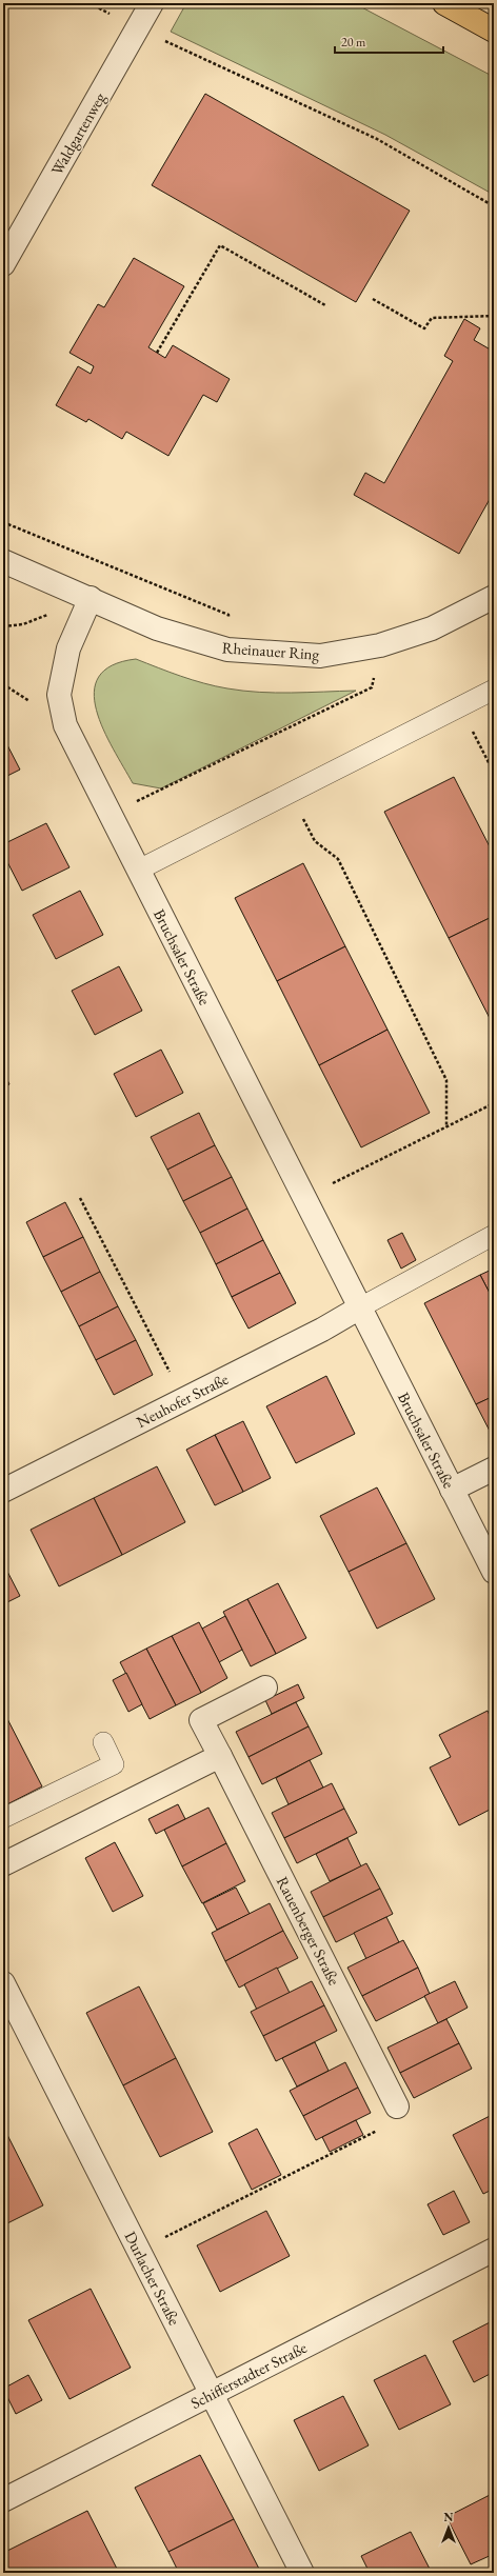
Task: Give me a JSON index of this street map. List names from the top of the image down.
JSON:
{
  "streets": {
    "street": [
      "Waldgartenweg",
      "Rheinauer Ring",
      "Bruchsaler Straße",
      "Neuhofer Straße",
      "Rauenberger Straße",
      "Durlacher Straße",
      "Schifferstadter Straße"
    ]
  },
  "crossings": [
    ["Rheinauer Ring", "Bruchsaler Straße"],
    ["Bruchsaler Straße", "Neuhofer Straße"],
    ["Durlacher Straße", "Schifferstadter Straße"]
  ],
  "scale_bar": "20 m",
  "north": "top"
}
